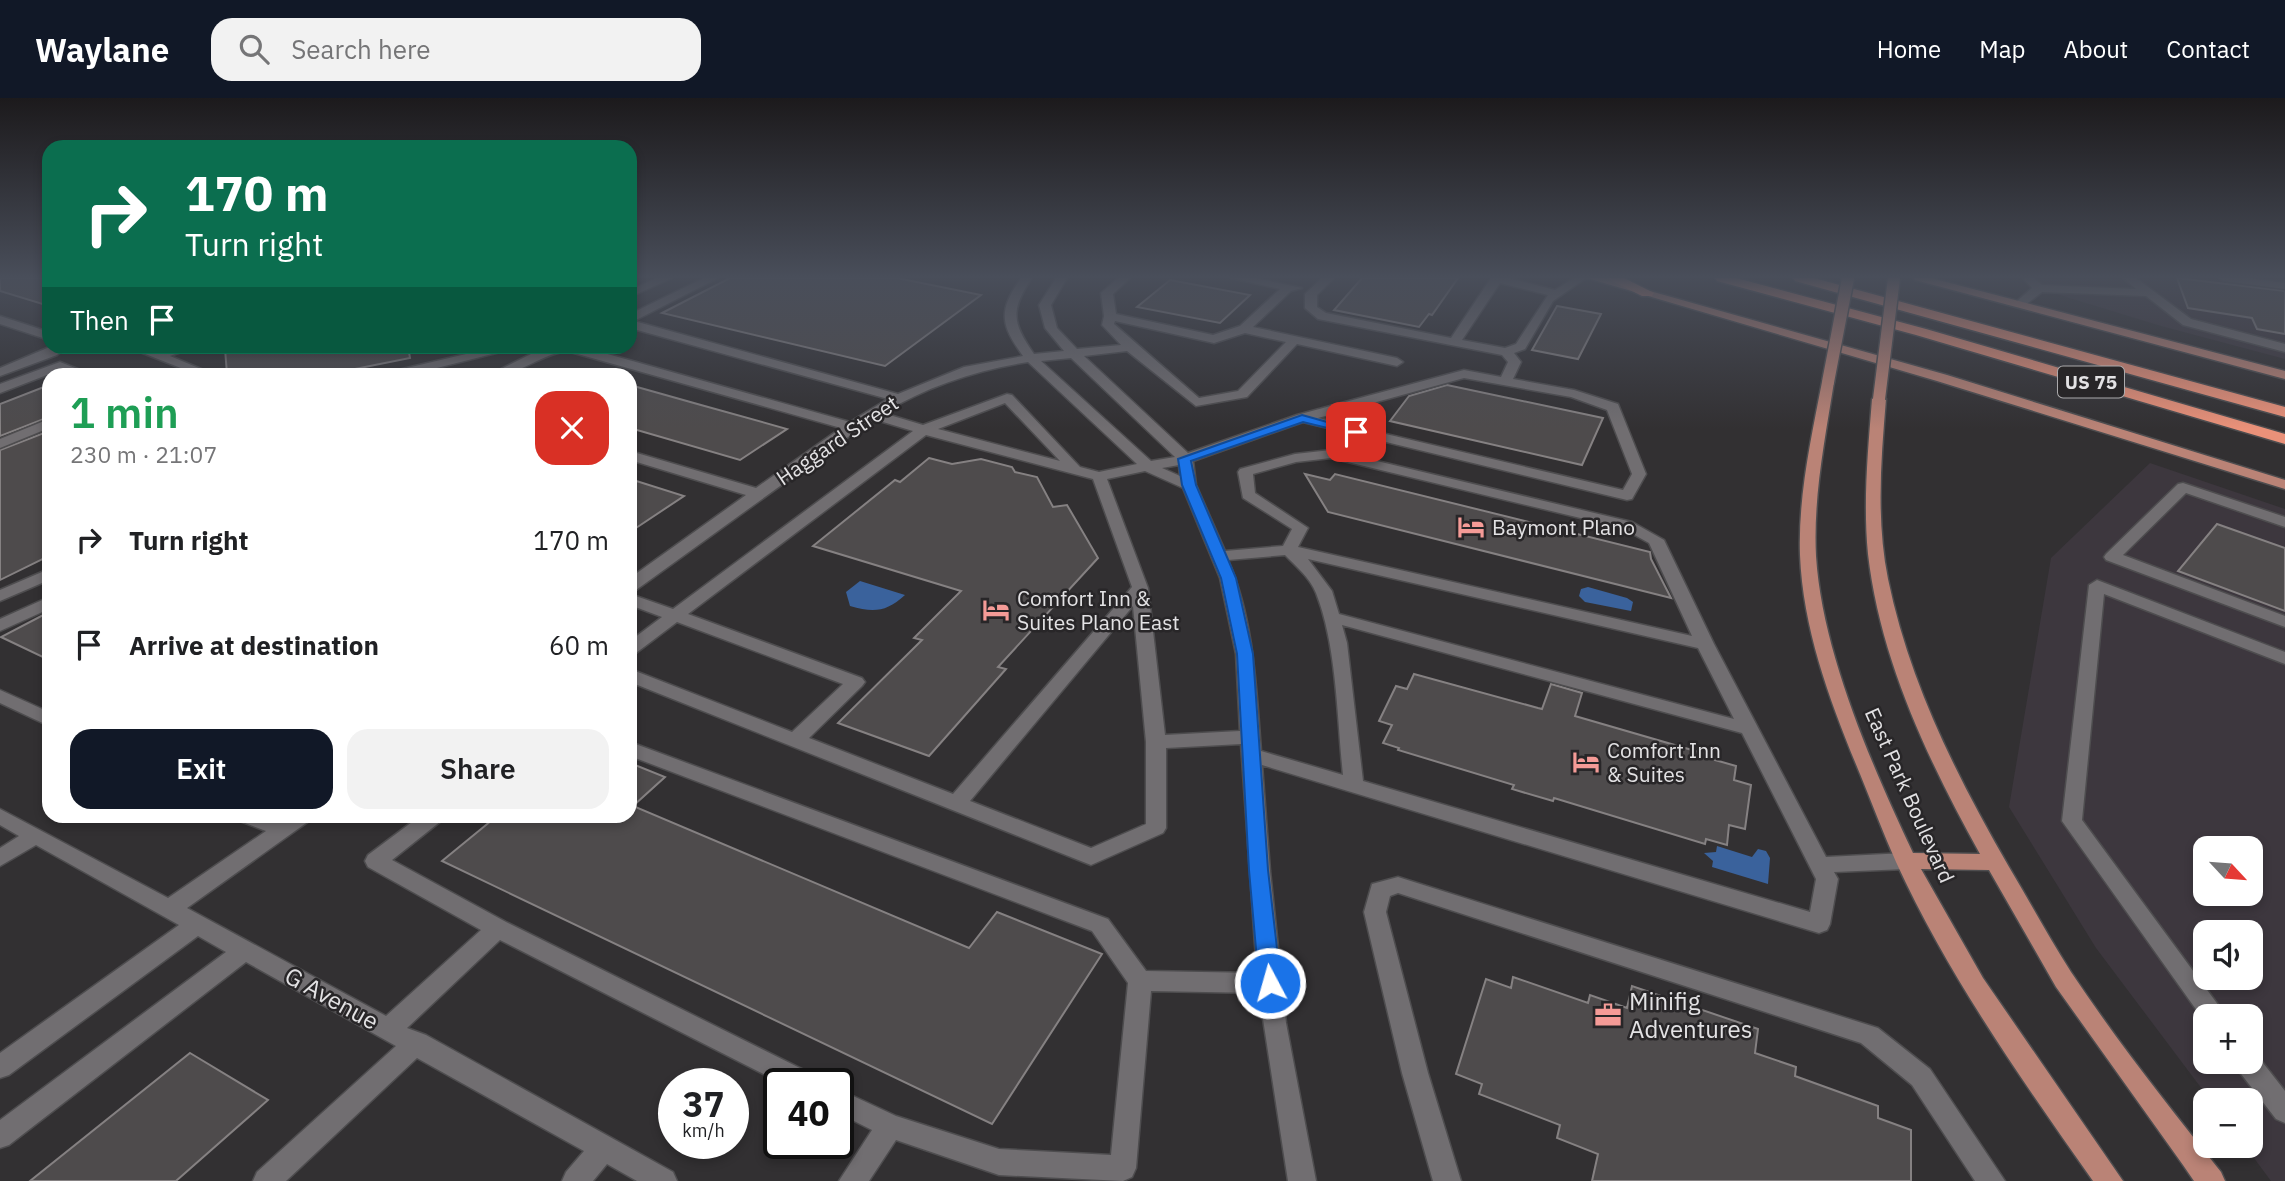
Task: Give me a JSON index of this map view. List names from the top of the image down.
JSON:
{
  "streets": {
    "highway": ["US 75"],
    "main road": ["East Park Boulevard"],
    "street": ["Haggard Street", "G Avenue"]
  },
  "places": {
    "hotel": ["Baymont Plano", "Comfort Inn & Suites Plano East", "Comfort Inn & Suites"],
    "office": ["Minifig Adventures"]
  },
  "north": "bottom right",
  "page": {
    "header": "Waylane",
    "search": "Search here",
    "nav": [
      "Home",
      "Map",
      "About",
      "Contact"
    ],
    "turn": ["170 m", "Turn right"],
    "then": "Then",
    "heading": ["1 min", "230 m · 21:07"],
    "list": [
      {
        "name": "Turn right",
        "value": "170 m"
      },
      {
        "name": "Arrive at destination",
        "value": "60 m"
      }
    ],
    "buttons": ["Exit", "Share"],
    "map_buttons": ["+", "−"],
    "speed": "37 km/h",
    "limit": "40"
  }
}
